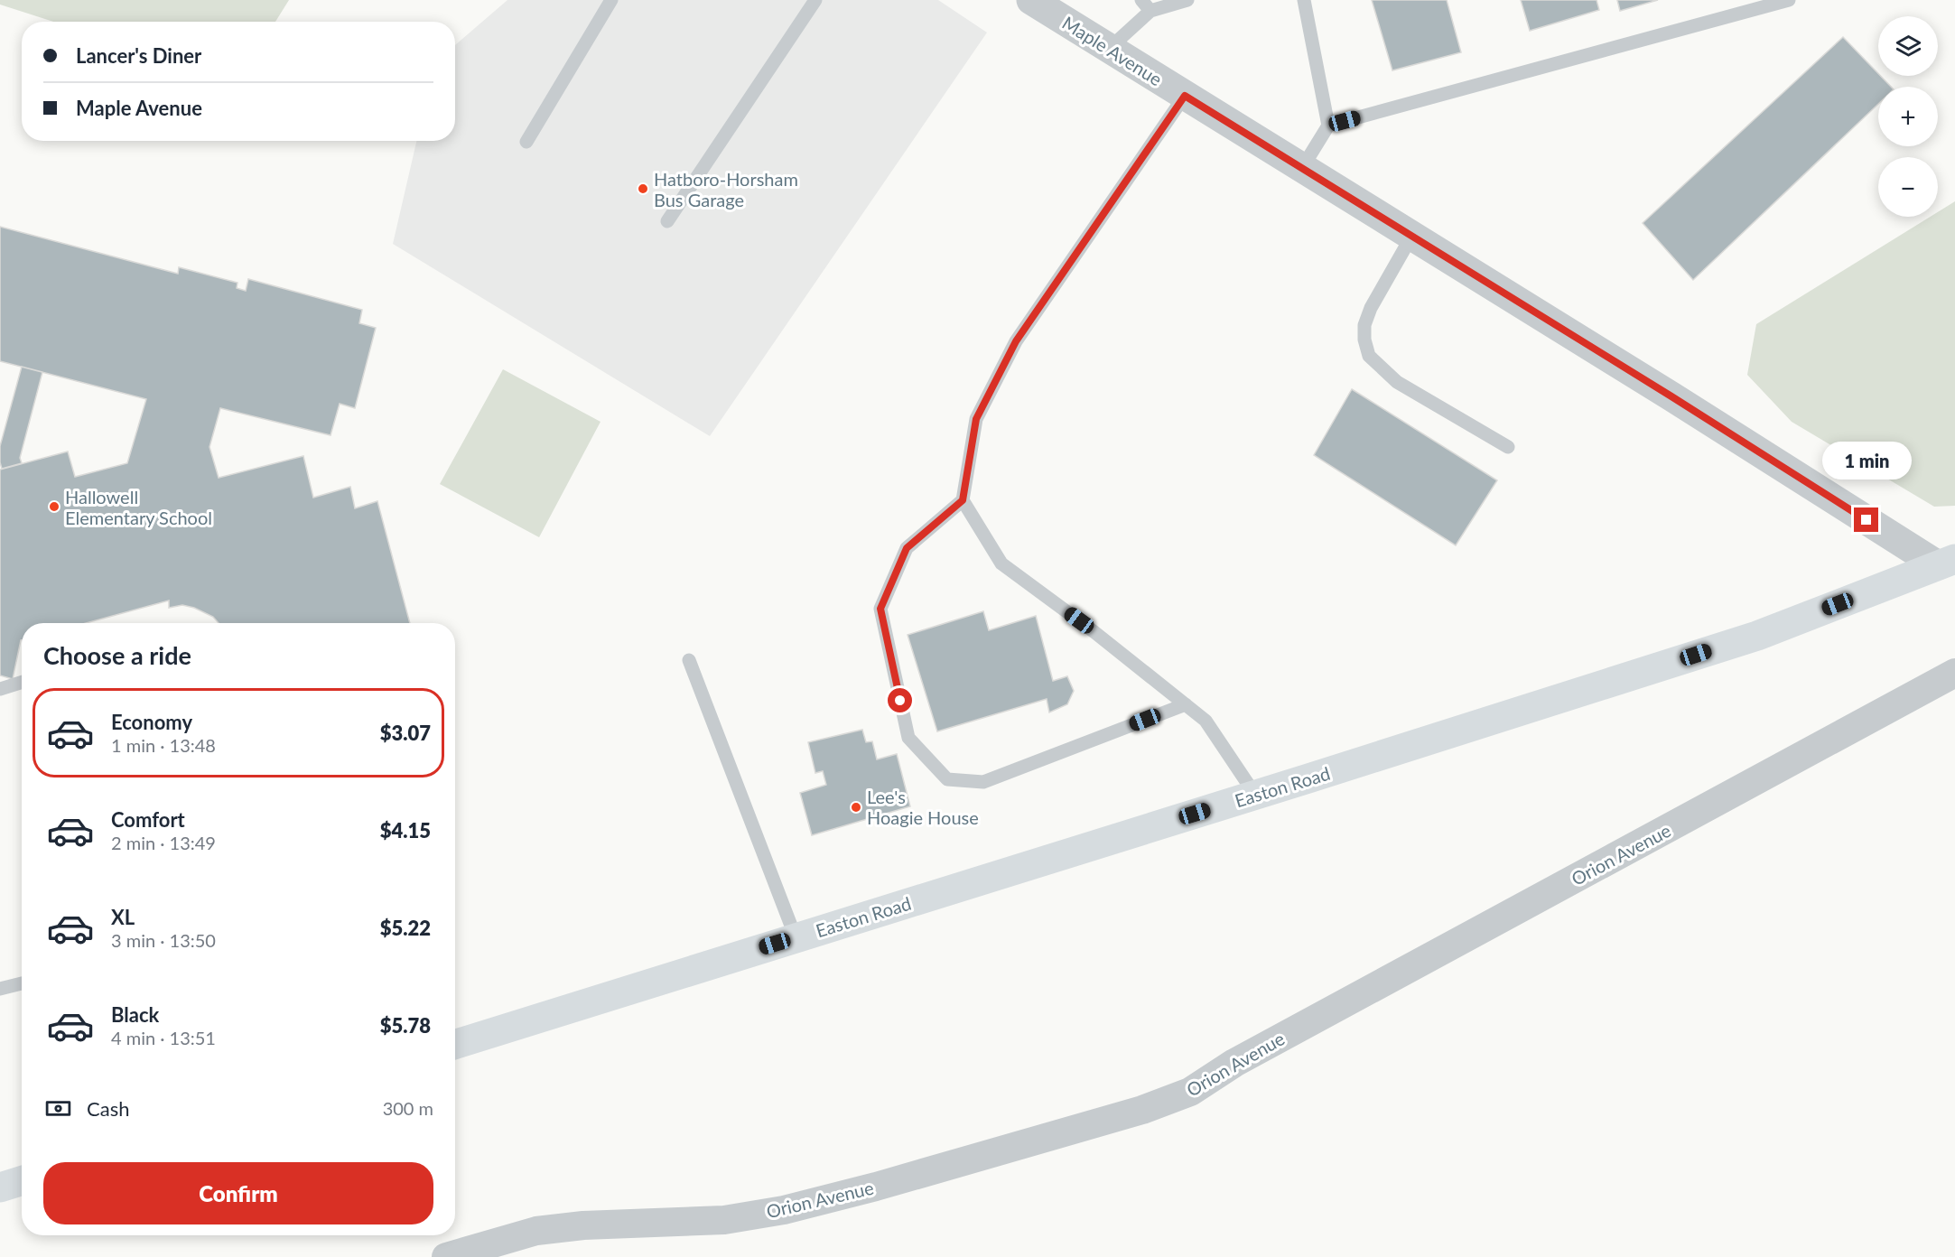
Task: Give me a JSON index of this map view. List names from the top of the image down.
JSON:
{
  "streets": {
    "highway": ["Easton Road"],
    "street": ["Maple Avenue", "Orion Avenue"]
  },
  "crossings": [
    ["Maple Avenue", "Easton Road"]
  ],
  "places": ["Hatboro-Horsham Bus Garage", "Hallowell Elementary School", "Lee's Hoagie House"],
  "page": {
    "map_buttons": ["+", "−"],
    "banner": ["Lancer's Diner", "Maple Avenue"],
    "bubble": "1 min",
    "heading": "Choose a ride",
    "list": [
      {
        "name": "Economy",
        "note": "1 min · 13:48",
        "value": "$3.07"
      },
      {
        "name": "Comfort",
        "note": "2 min · 13:49",
        "value": "$4.15"
      },
      {
        "name": "XL",
        "note": "3 min · 13:50",
        "value": "$5.22"
      },
      {
        "name": "Black",
        "note": "4 min · 13:51",
        "value": "$5.78"
      }
    ],
    "pay": ["Cash", "300 m"],
    "buttons": "Confirm"
  }
}
